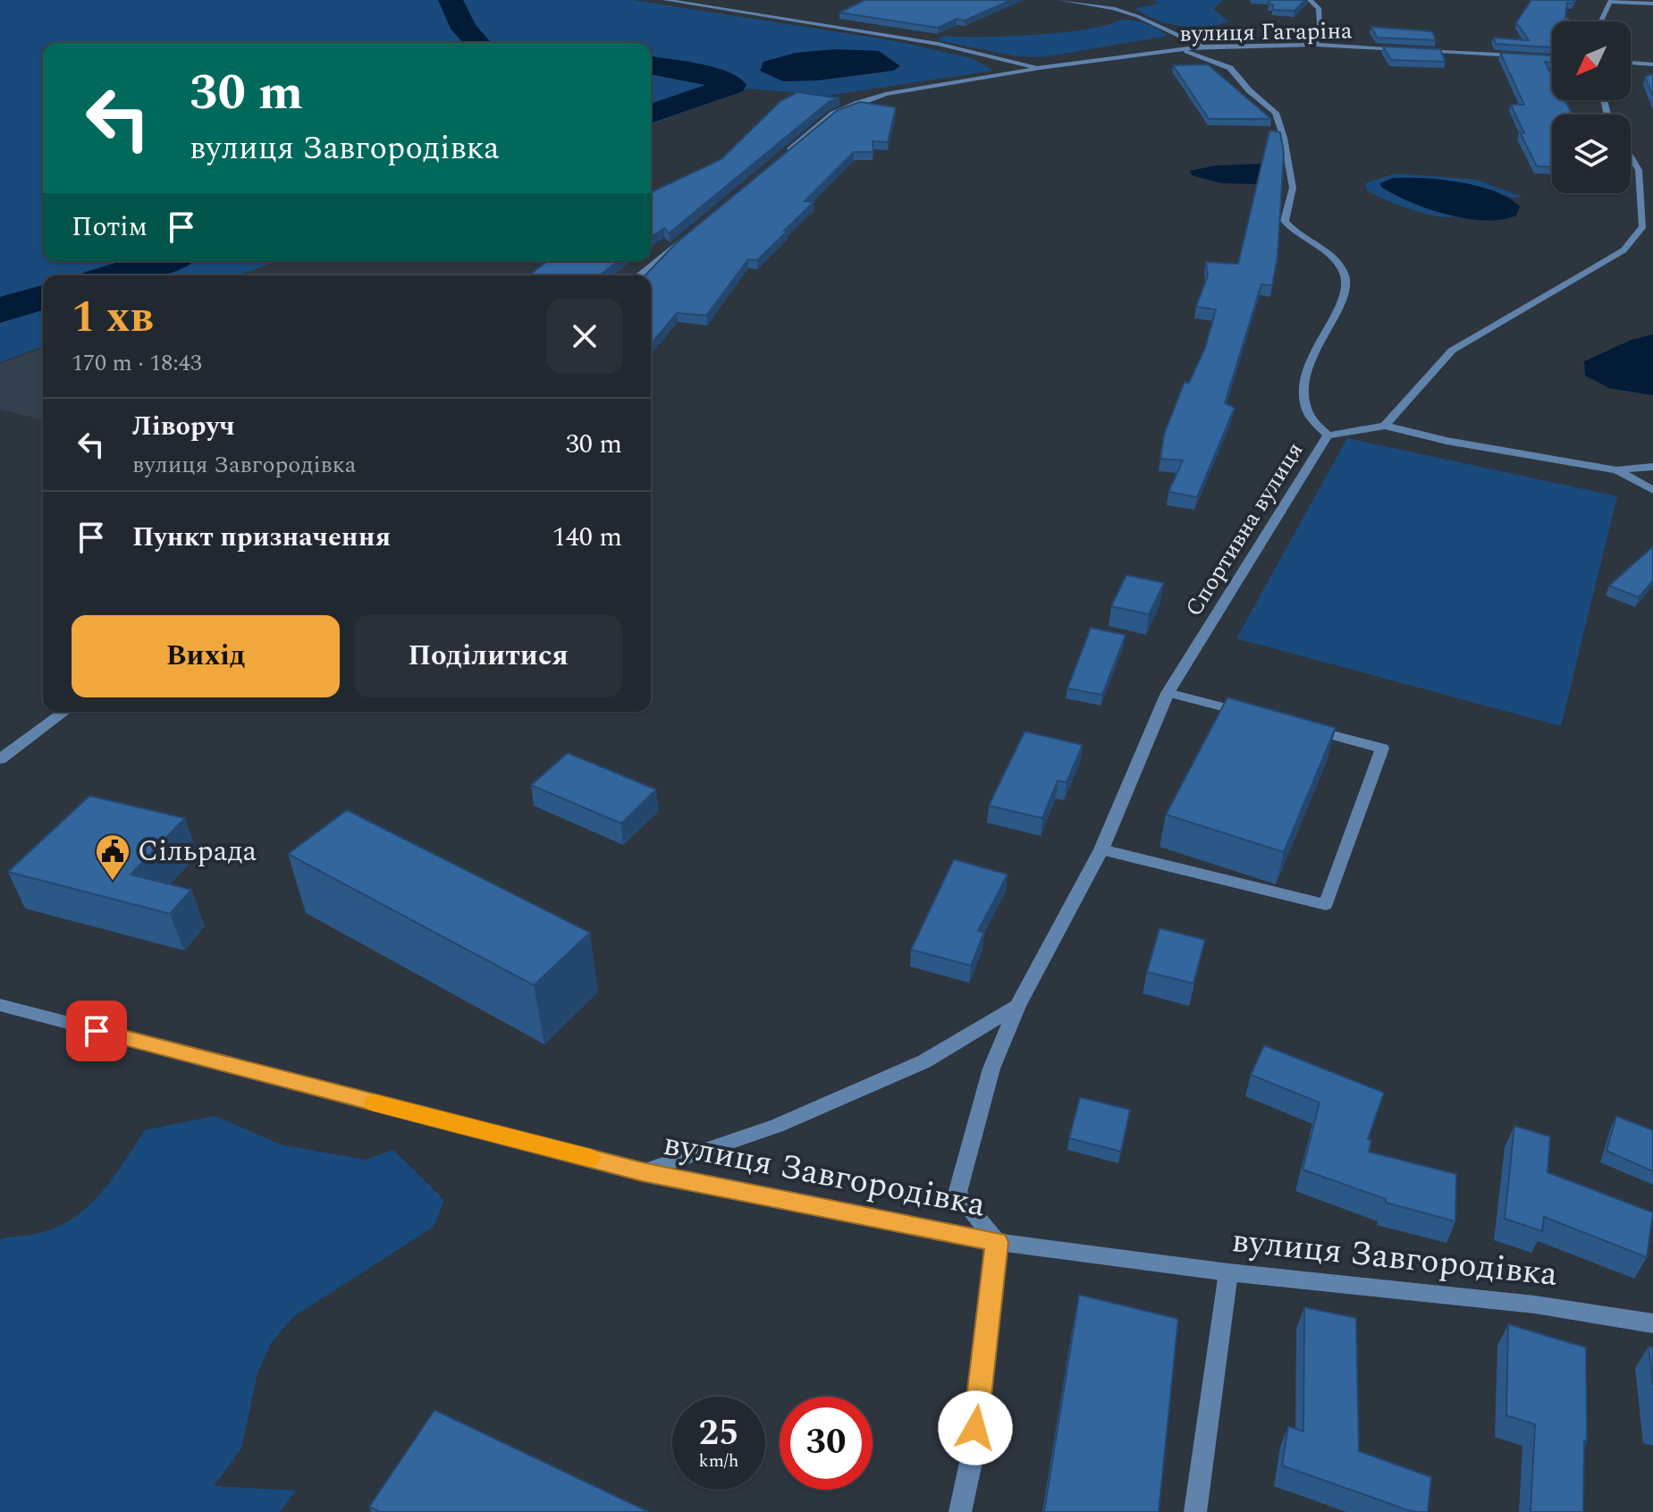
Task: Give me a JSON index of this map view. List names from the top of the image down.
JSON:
{
  "streets": {
    "street": ["вулиця Гагаріна", "Спортивна вулиця", "вулиця Завгородівка"]
  },
  "crossings": [
    ["вулиця Гагаріна", "Спортивна вулиця"],
    ["Спортивна вулиця", "вулиця Завгородівка"]
  ],
  "places": {
    "public building": ["Сільрада"]
  },
  "north": "bottom left",
  "page": {
    "turn": ["30 m", "вулиця Завгородівка"],
    "then": "Потім",
    "heading": ["1 хв", "170 m · 18:43"],
    "list": [
      {
        "name": "Ліворуч",
        "note": "вулиця Завгородівка",
        "value": "30 m"
      },
      {
        "name": "Пункт призначення",
        "value": "140 m"
      }
    ],
    "buttons": ["Вихід", "Поділитися"],
    "speed": "25 km/h",
    "limit": "30"
  }
}
